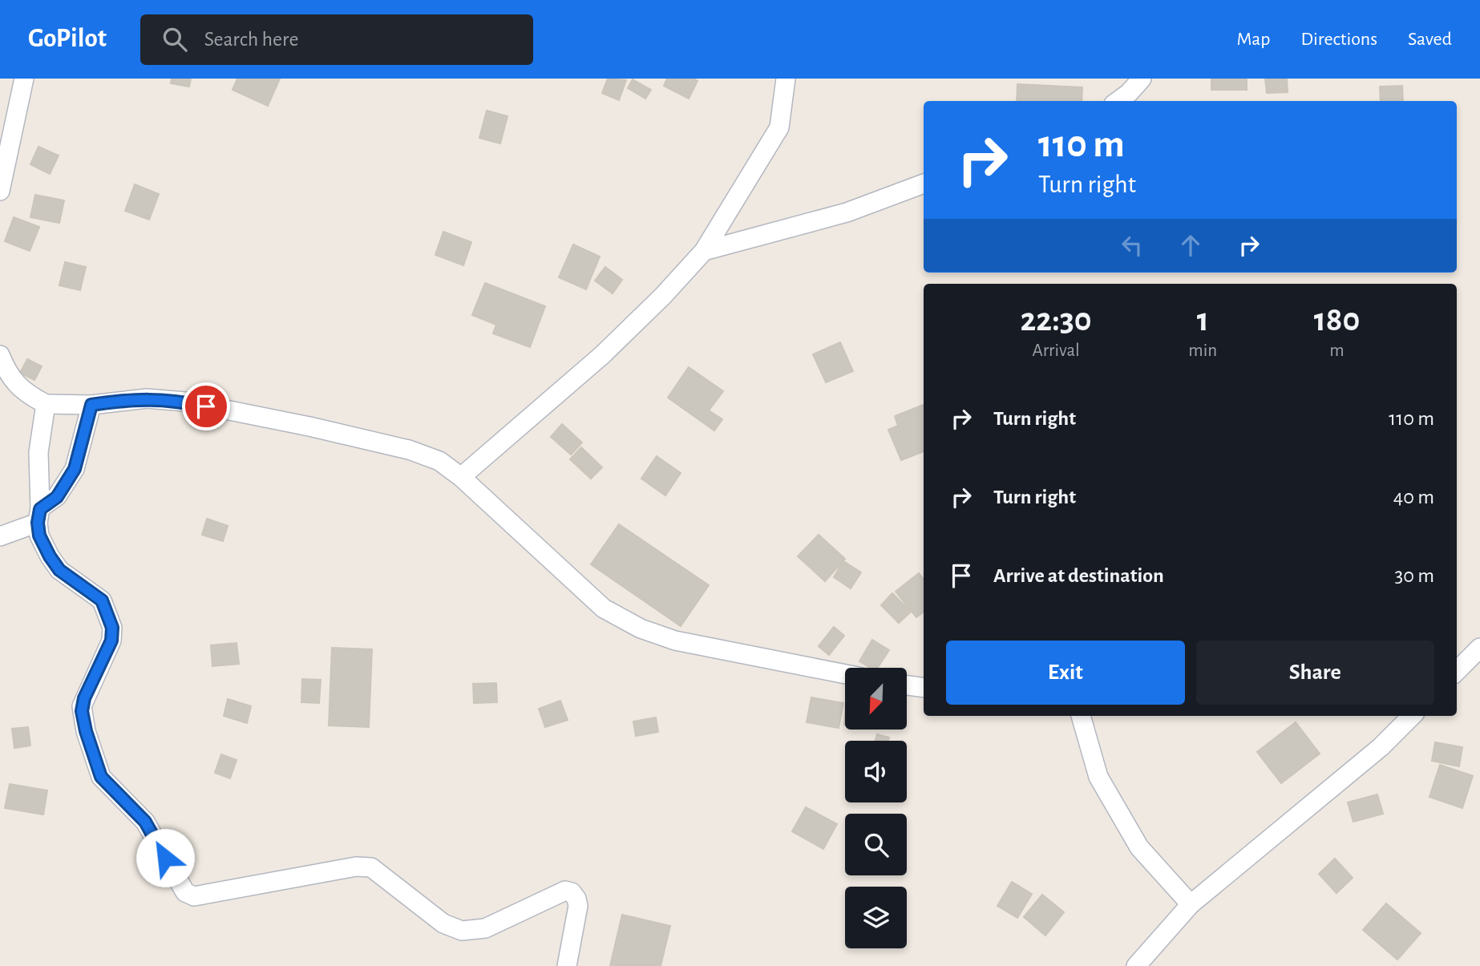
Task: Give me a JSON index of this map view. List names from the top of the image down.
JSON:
{
  "north": "bottom left",
  "page": {
    "header": "GoPilot",
    "search": "Search here",
    "nav": ["Map", "Directions", "Saved"],
    "turn": ["110 m", "Turn right"],
    "eta": [
      "22:30",
      "Arrival",
      "1",
      "min",
      "180",
      "m"
    ],
    "list": [
      {
        "name": "Turn right",
        "value": "110 m"
      },
      {
        "name": "Turn right",
        "value": "40 m"
      },
      {
        "name": "Arrive at destination",
        "value": "30 m"
      }
    ],
    "buttons": ["Exit", "Share"]
  }
}
